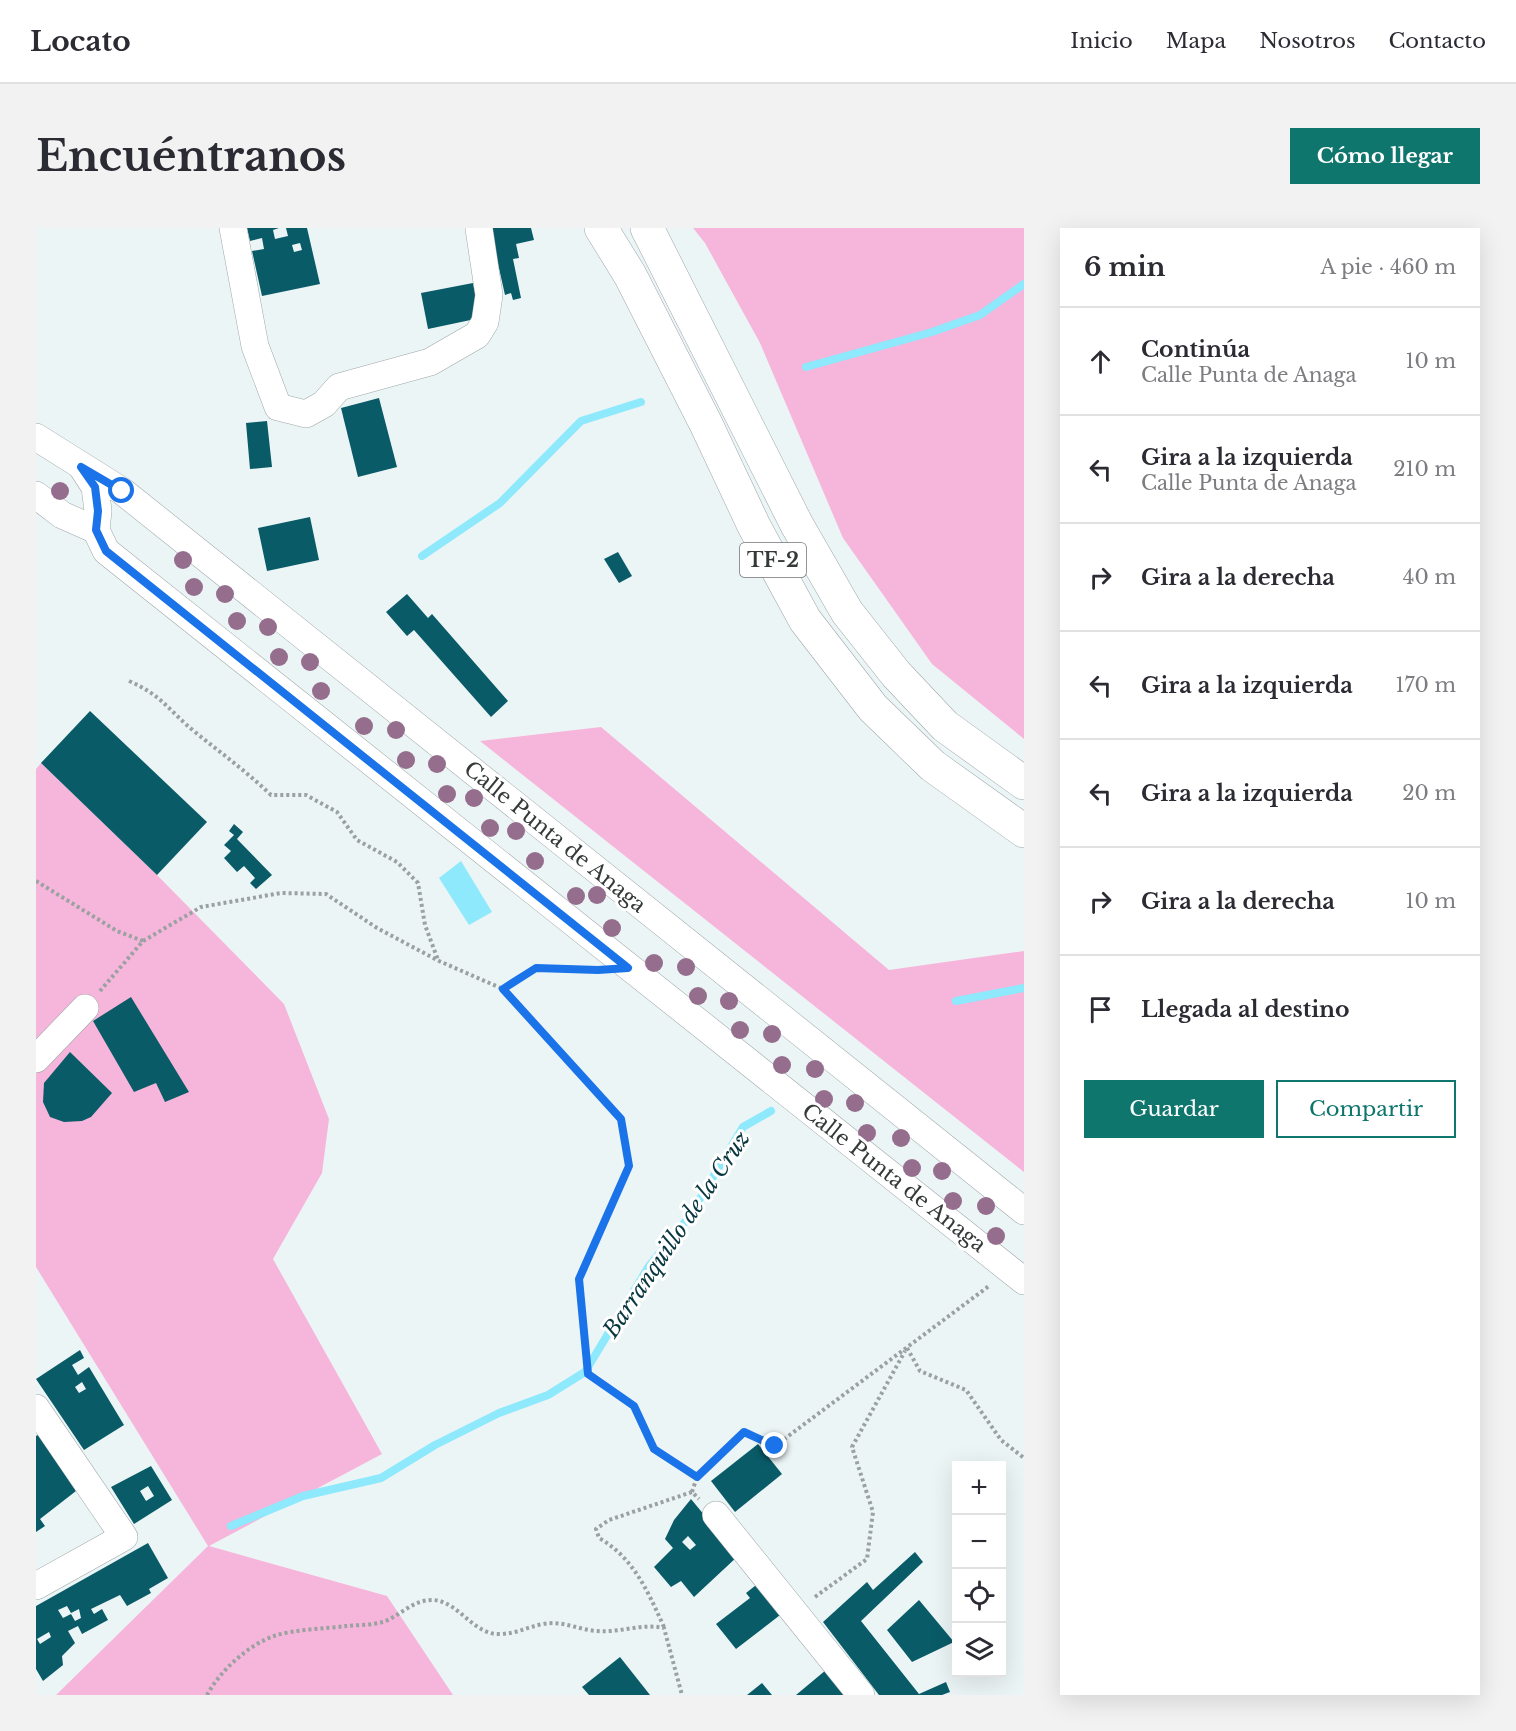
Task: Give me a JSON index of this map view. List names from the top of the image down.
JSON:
{
  "streets": {
    "highway": ["TF-2"],
    "street": ["Calle Punta de Anaga"]
  },
  "water": ["Barranquillo de la Cruz"],
  "page": {
    "header": "Locato",
    "nav": [
      "Inicio",
      "Mapa",
      "Nosotros",
      "Contacto"
    ],
    "buttons": [
      "Cómo llegar",
      ["Guardar", "Compartir"]
    ],
    "title": "Encuéntranos",
    "heading": ["6 min", "A pie · 460 m"],
    "list": [
      ["Continúa", "Calle Punta de Anaga", "10 m"],
      ["Gira a la izquierda", "Calle Punta de Anaga", "210 m"],
      ["Gira a la derecha", "40 m"],
      ["Gira a la izquierda", "170 m"],
      ["Gira a la izquierda", "20 m"],
      ["Gira a la derecha", "10 m"],
      "Llegada al destino"
    ],
    "map_buttons": ["+", "−"]
  }
}
